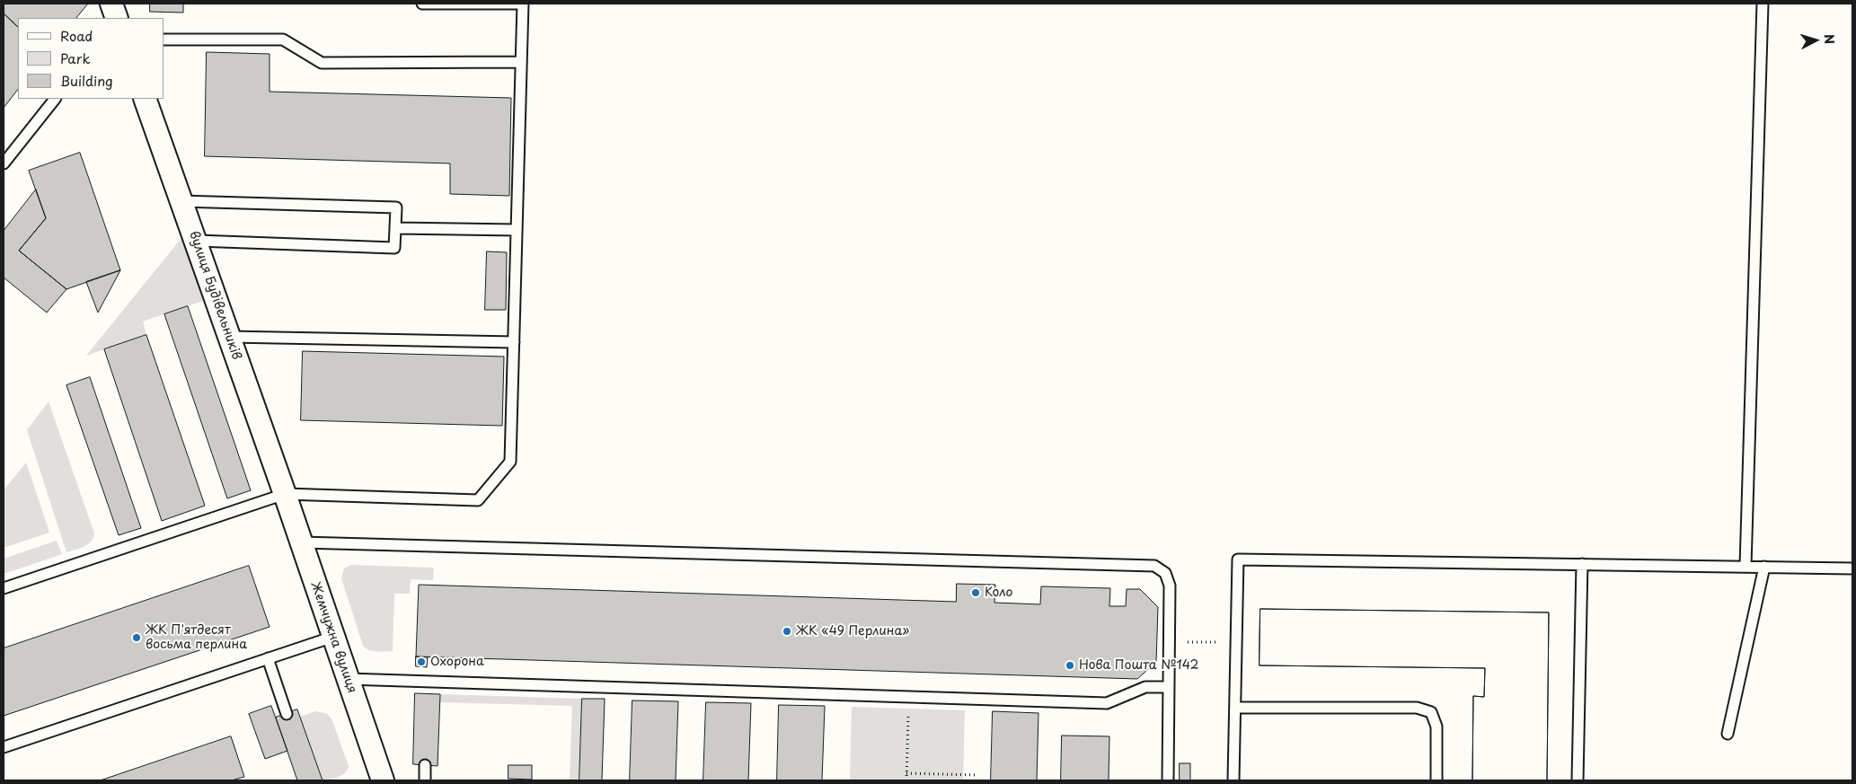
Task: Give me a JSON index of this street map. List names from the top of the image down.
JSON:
{
  "streets": {
    "street": ["вулиця Будівельників", "Жемчужна вулиця"]
  },
  "crossings": [
    ["вулиця Будівельників", "Жемчужна вулиця"]
  ],
  "places": [
    "Коло",
    "ЖК «49 Перлина»",
    "ЖК П'ятдесят восьма перлина",
    "Охорона",
    "Нова Пошта №142"
  ],
  "legend": ["Road", "Park", "Building"],
  "north": "right"
}
